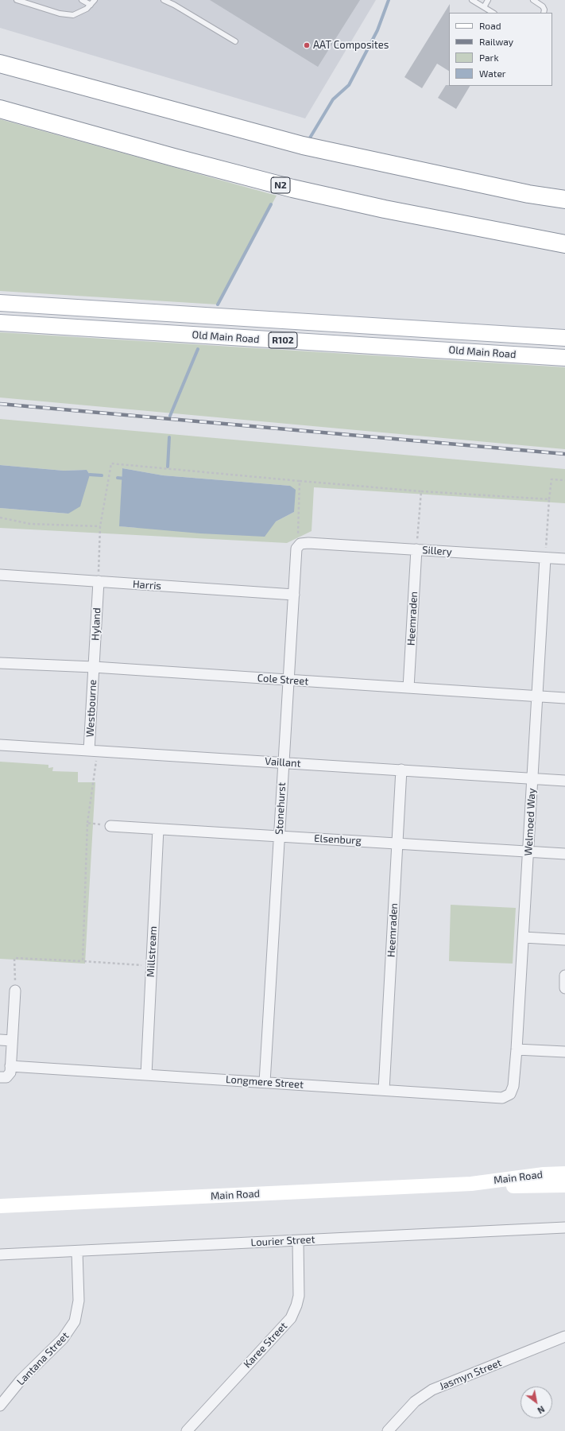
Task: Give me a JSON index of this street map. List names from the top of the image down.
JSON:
{
  "streets": {
    "highway": ["N2"],
    "main road": ["Old Main Road", "R102", "Main Road"],
    "street": [
      "Sillery",
      "Harris",
      "Heemraden",
      "Hyland",
      "Cole Street",
      "Westbourne",
      "Vaillant",
      "Stonehurst",
      "Welmoed Way",
      "Elsenburg",
      "Millstream",
      "Longmere Street",
      "Lourier Street",
      "Karee Street",
      "Lantana Street",
      "Jasmyn Street"
    ]
  },
  "crossings": [
    ["Sillery", "Heemraden"],
    ["Sillery", "Stonehurst"],
    ["Sillery", "Welmoed Way"],
    ["Harris", "Hyland"],
    ["Harris", "Stonehurst"],
    ["Heemraden", "Cole Street"],
    ["Heemraden", "Vaillant"],
    ["Heemraden", "Elsenburg"],
    ["Heemraden", "Longmere Street"],
    ["Hyland", "Cole Street"],
    ["Hyland", "Westbourne"],
    ["Cole Street", "Westbourne"],
    ["Cole Street", "Stonehurst"],
    ["Cole Street", "Welmoed Way"],
    ["Westbourne", "Vaillant"],
    ["Vaillant", "Stonehurst"],
    ["Vaillant", "Welmoed Way"],
    ["Stonehurst", "Elsenburg"],
    ["Stonehurst", "Longmere Street"],
    ["Welmoed Way", "Elsenburg"],
    ["Welmoed Way", "Longmere Street"],
    ["Elsenburg", "Millstream"],
    ["Millstream", "Longmere Street"],
    ["Lourier Street", "Karee Street"],
    ["Lourier Street", "Lantana Street"]
  ],
  "places": ["AAT Composites"],
  "legend": [
    "Road",
    "Railway",
    "Park",
    "Water"
  ],
  "north": "bottom right"
}
